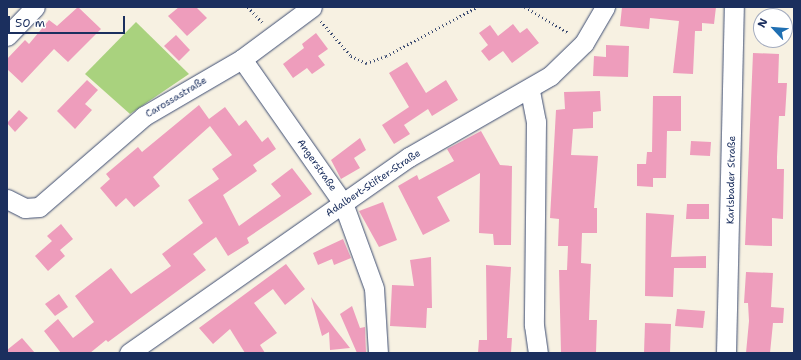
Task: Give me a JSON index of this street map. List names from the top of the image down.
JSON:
{
  "streets": {
    "street": [
      "Carossastraße",
      "Angerstraße",
      "Karlsbader Straße",
      "Adalbert-Stifter-Straße"
    ]
  },
  "crossings": [
    ["Carossastraße", "Angerstraße"],
    ["Angerstraße", "Adalbert-Stifter-Straße"]
  ],
  "scale_bar": "50 m",
  "north": "top left"
}
